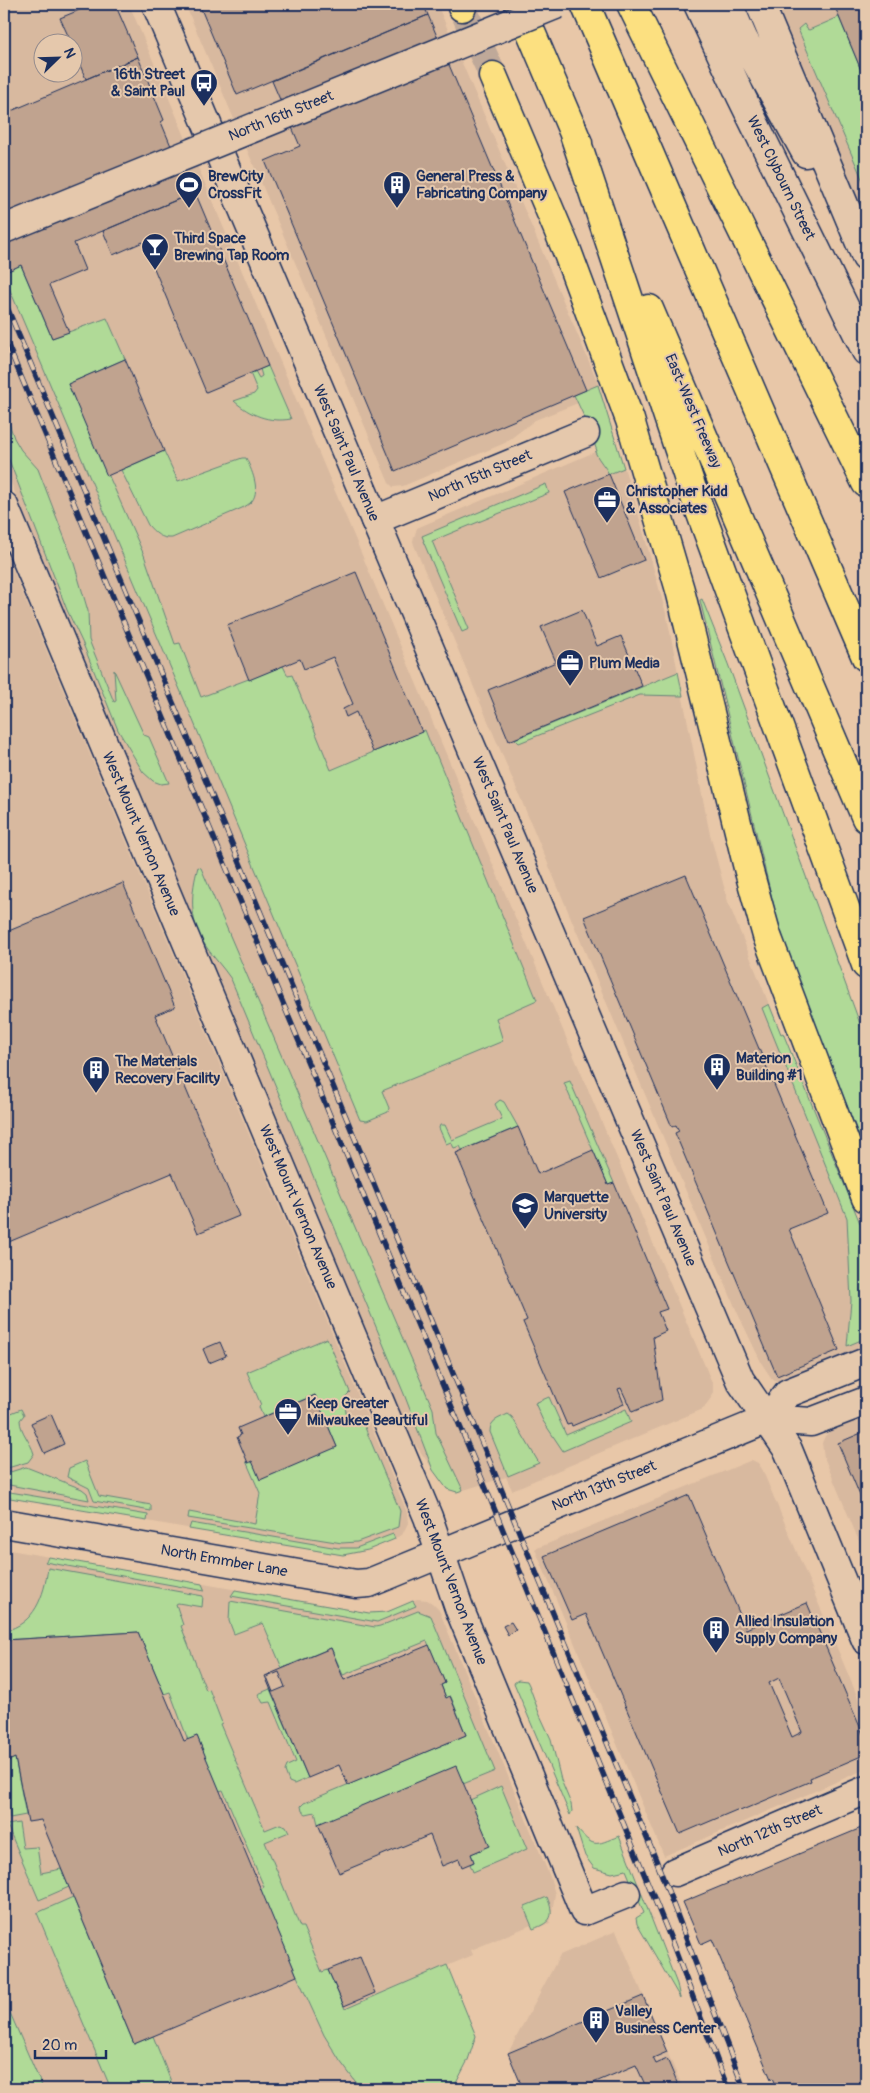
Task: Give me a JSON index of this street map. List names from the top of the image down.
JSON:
{
  "streets": {
    "highway": ["East-West Freeway"],
    "street": [
      "North 16th Street",
      "West Clybourn Street",
      "West Saint Paul Avenue",
      "North 15th Street",
      "West Mount Vernon Avenue",
      "North 13th Street",
      "North Emmber Lane",
      "North 12th Street"
    ]
  },
  "crossings": [
    ["West Saint Paul Avenue", "North 15th Street"],
    ["West Saint Paul Avenue", "North 13th Street"],
    ["West Mount Vernon Avenue", "North 13th Street"],
    ["West Mount Vernon Avenue", "North Emmber Lane"],
    ["North 13th Street", "North Emmber Lane"]
  ],
  "places": {
    "bus stop": ["16th Street & Saint Paul"],
    "sports": ["BrewCity CrossFit"],
    "building": [
      "General Press & Fabricating Company",
      "Materion Building #1",
      "The Materials Recovery Facility",
      "Allied Insulation Supply Company",
      "Valley Business Center"
    ],
    "bar": ["Third Space Brewing Tap Room"],
    "office": ["Christopher Kidd & Associates", "Plum Media", "Keep Greater Milwaukee Beautiful"],
    "school or university": ["Marquette University"]
  },
  "scale_bar": "20 m",
  "north": "top right"
}
